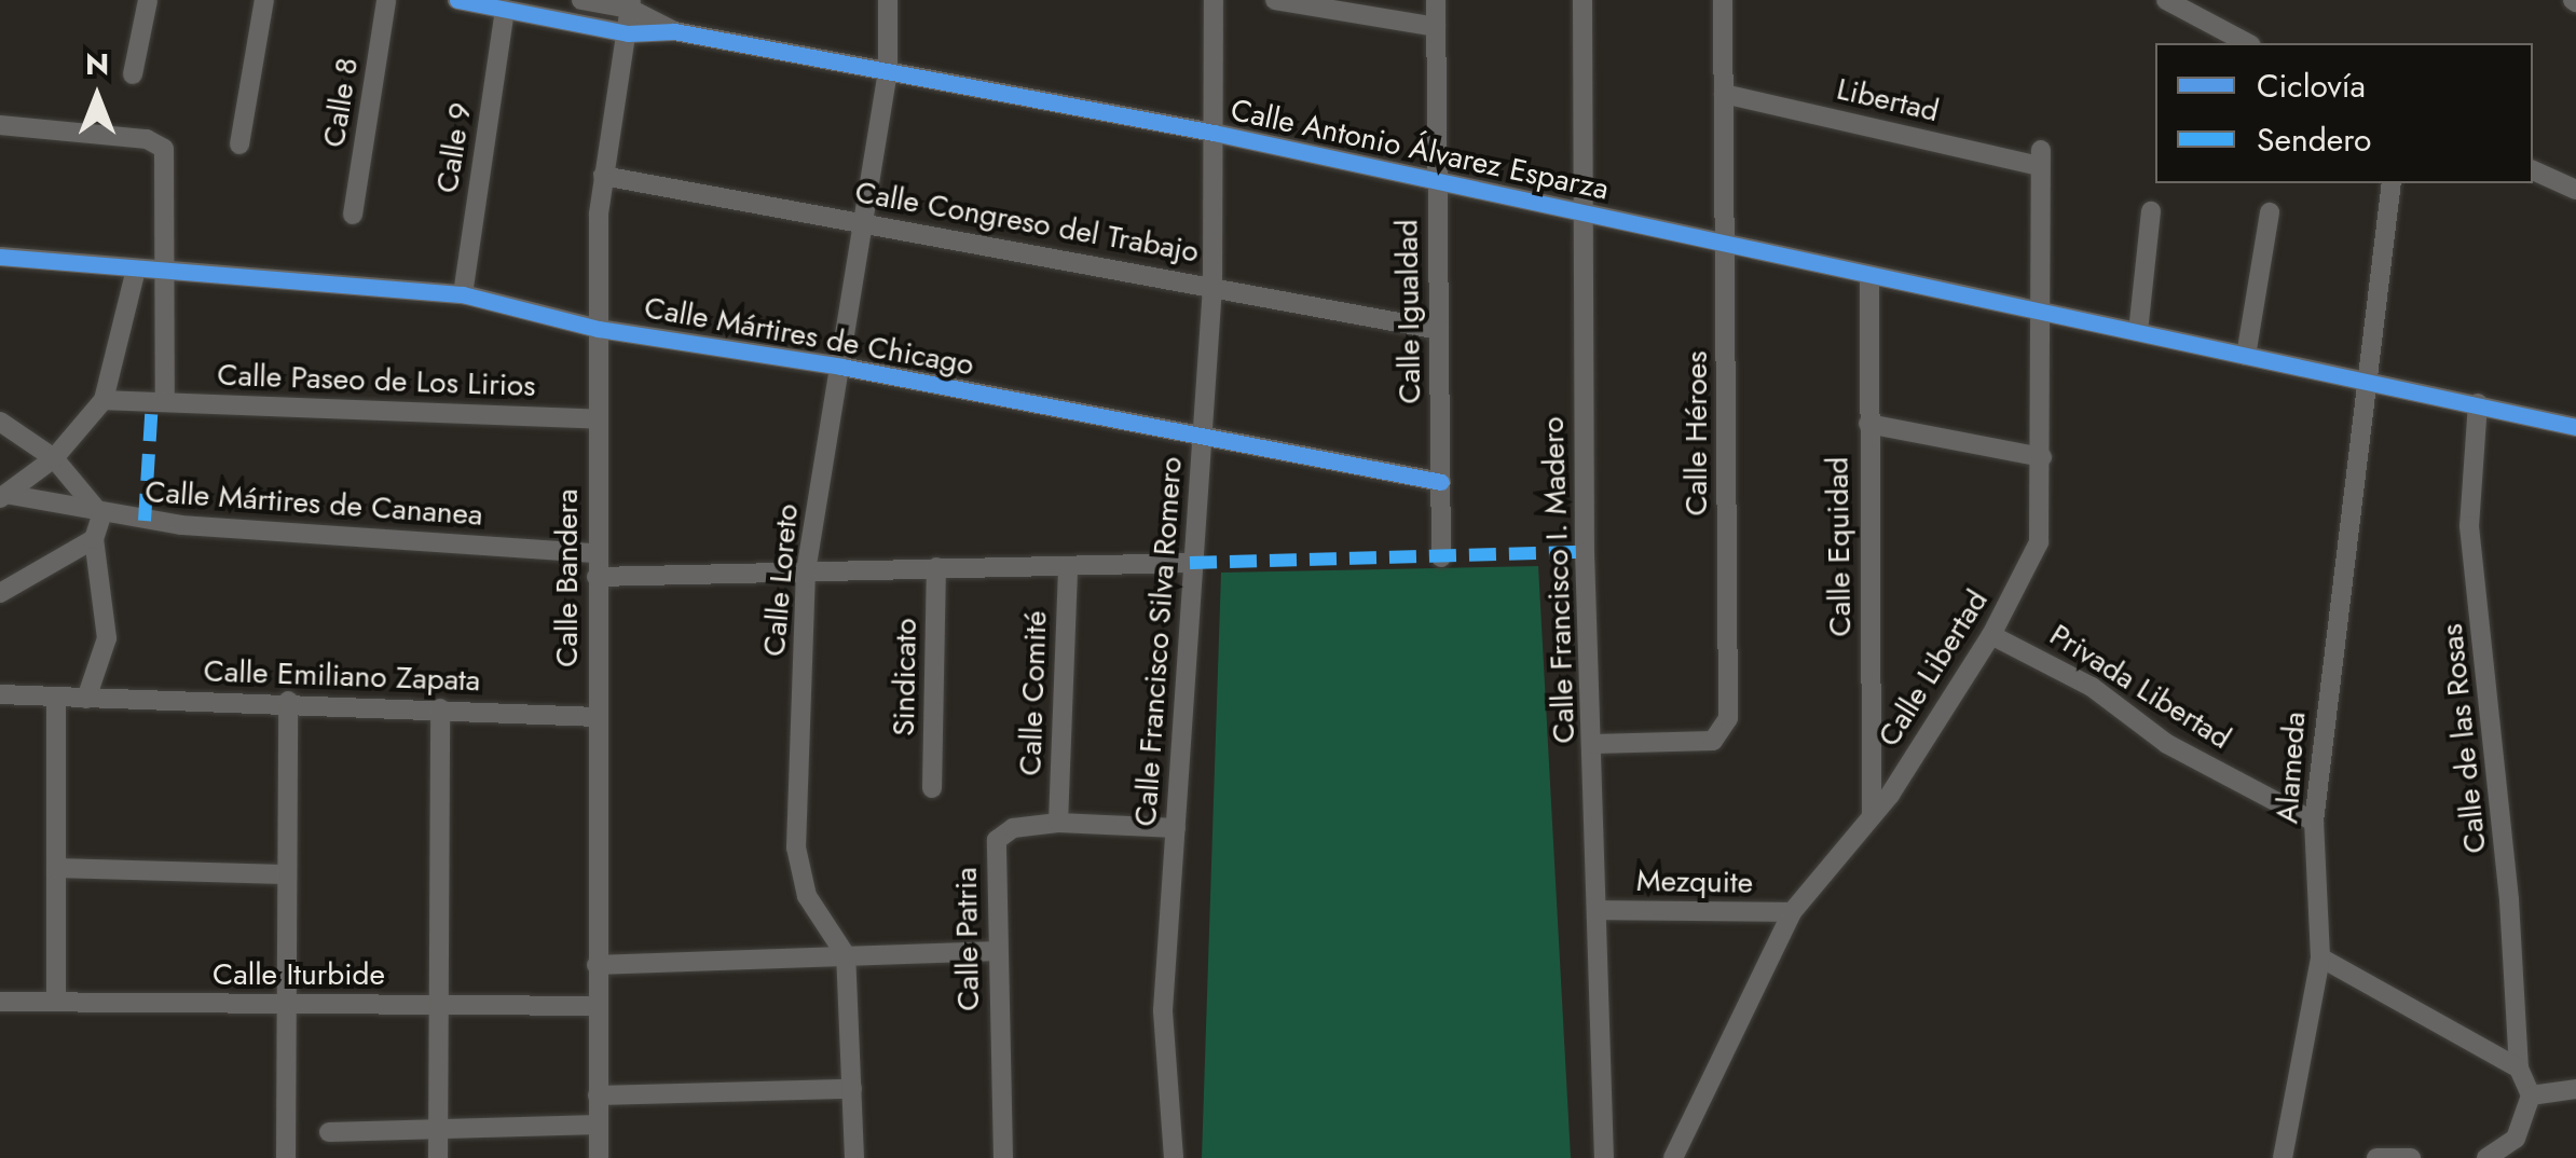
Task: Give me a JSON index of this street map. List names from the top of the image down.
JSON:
{
  "streets": {
    "street": [
      "Libertad",
      "Calle 8",
      "Calle 9",
      "Calle Antonio Álvarez Esparza",
      "Calle Congreso del Trabajo",
      "Calle Igualdad",
      "Calle Mártires de Chicago",
      "Calle Paseo de Los Lirios",
      "Calle Héroes",
      "Calle Mártires de Cananea",
      "Calle Equidad",
      "Calle Bandera",
      "Calle Loreto",
      "Calle Francisco I. Madero",
      "Calle Francisco Silva Romero",
      "Calle Libertad",
      "Calle Emiliano Zapata",
      "Sindicato",
      "Privada Libertad",
      "Calle Comité",
      "Calle de las Rosas",
      "Alameda",
      "Mezquite",
      "Calle Patria",
      "Calle Iturbide"
    ]
  },
  "crossings": [
    ["Libertad", "Calle Héroes"],
    ["Libertad", "Calle Libertad"],
    ["Calle 9", "Calle Antonio Álvarez Esparza"],
    ["Calle 9", "Calle Mártires de Chicago"],
    ["Calle Antonio Álvarez Esparza", "Calle Igualdad"],
    ["Calle Antonio Álvarez Esparza", "Calle Héroes"],
    ["Calle Antonio Álvarez Esparza", "Calle Equidad"],
    ["Calle Antonio Álvarez Esparza", "Calle Bandera"],
    ["Calle Antonio Álvarez Esparza", "Calle Loreto"],
    ["Calle Antonio Álvarez Esparza", "Calle Francisco I. Madero"],
    ["Calle Antonio Álvarez Esparza", "Calle Francisco Silva Romero"],
    ["Calle Antonio Álvarez Esparza", "Calle Libertad"],
    ["Calle Antonio Álvarez Esparza", "Alameda"],
    ["Calle Congreso del Trabajo", "Calle Igualdad"],
    ["Calle Congreso del Trabajo", "Calle Bandera"],
    ["Calle Congreso del Trabajo", "Calle Loreto"],
    ["Calle Congreso del Trabajo", "Calle Francisco Silva Romero"],
    ["Calle Igualdad", "Calle Mártires de Chicago"],
    ["Calle Mártires de Chicago", "Calle Bandera"],
    ["Calle Mártires de Chicago", "Calle Loreto"],
    ["Calle Mártires de Chicago", "Calle Francisco Silva Romero"],
    ["Calle Paseo de Los Lirios", "Calle Bandera"],
    ["Calle Héroes", "Calle Francisco I. Madero"],
    ["Calle Mártires de Cananea", "Calle Bandera"],
    ["Calle Equidad", "Calle Libertad"],
    ["Calle Bandera", "Calle Emiliano Zapata"],
    ["Calle Bandera", "Calle Iturbide"],
    ["Calle Francisco I. Madero", "Mezquite"],
    ["Calle Francisco Silva Romero", "Calle Patria"],
    ["Calle Libertad", "Privada Libertad"],
    ["Calle Libertad", "Mezquite"],
    ["Privada Libertad", "Alameda"],
    ["Calle Comité", "Calle Patria"]
  ],
  "legend": ["Ciclovía", "Sendero"],
  "north": "top"
}
